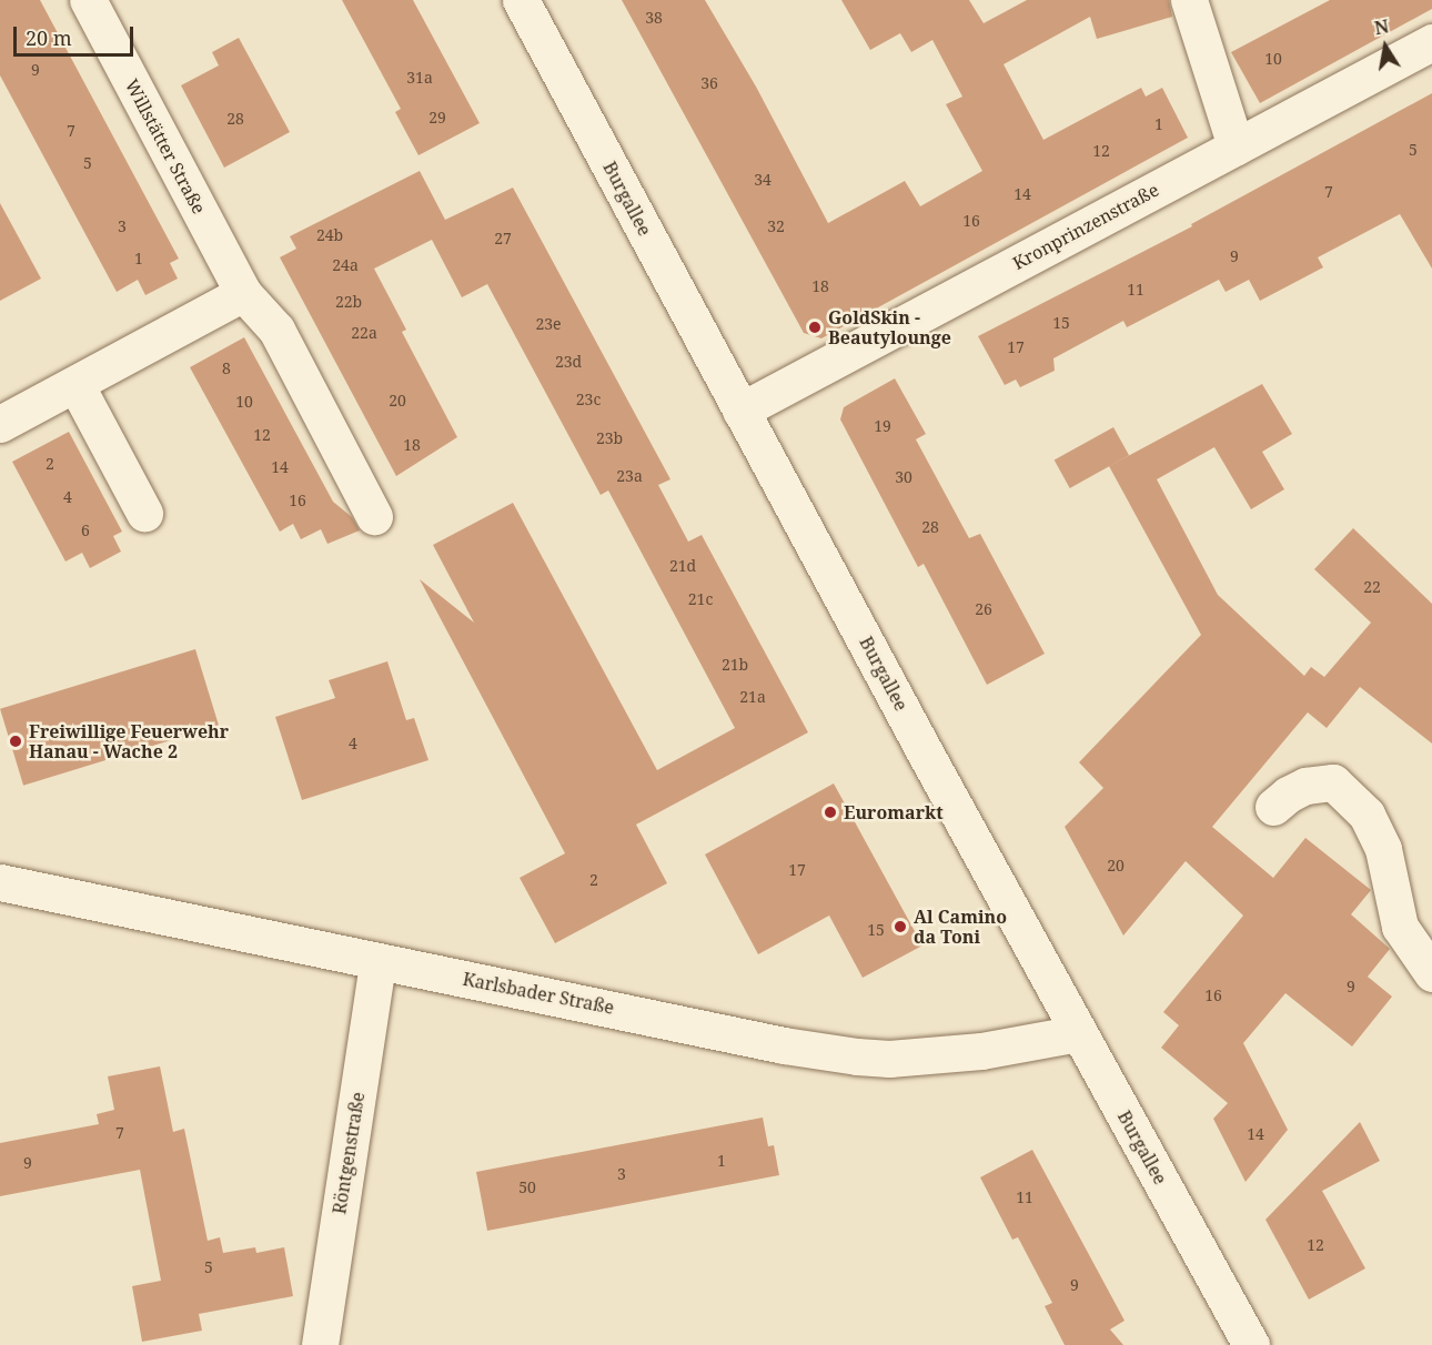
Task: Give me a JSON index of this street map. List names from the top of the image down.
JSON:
{
  "streets": {
    "street": [
      "Willstätter Straße",
      "Burgallee",
      "Kronprinzenstraße",
      "Karlsbader Straße",
      "Röntgenstraße"
    ]
  },
  "crossings": [
    ["Burgallee", "Kronprinzenstraße"],
    ["Burgallee", "Karlsbader Straße"],
    ["Karlsbader Straße", "Röntgenstraße"]
  ],
  "places": [
    "GoldSkin - Beautylounge",
    "Freiwillige Feuerwehr Hanau - Wache 2",
    "Euromarkt",
    "Al Camino da Toni"
  ],
  "house_numbers": [
    "38",
    "10",
    "9",
    "31a",
    "36",
    "29",
    "28",
    "1",
    "7",
    "5",
    "12",
    "5",
    "34",
    "7",
    "14",
    "16",
    "3",
    "32",
    "24b",
    "27",
    "9",
    "1",
    "24a",
    "18",
    "11",
    "22b",
    "15",
    "23e",
    "22a",
    "17",
    "23d",
    "8",
    "23c",
    "20",
    "10",
    "19",
    "12",
    "23b",
    "18",
    "2",
    "14",
    "23a",
    "30",
    "4",
    "16",
    "28",
    "6",
    "21d",
    "22",
    "21c",
    "26",
    "21b",
    "21a",
    "4",
    "20",
    "17",
    "2",
    "15",
    "9",
    "16",
    "7",
    "14",
    "1",
    "9",
    "3",
    "50",
    "11",
    "12",
    "5",
    "9"
  ],
  "scale_bar": "20 m",
  "north": "top"
}
